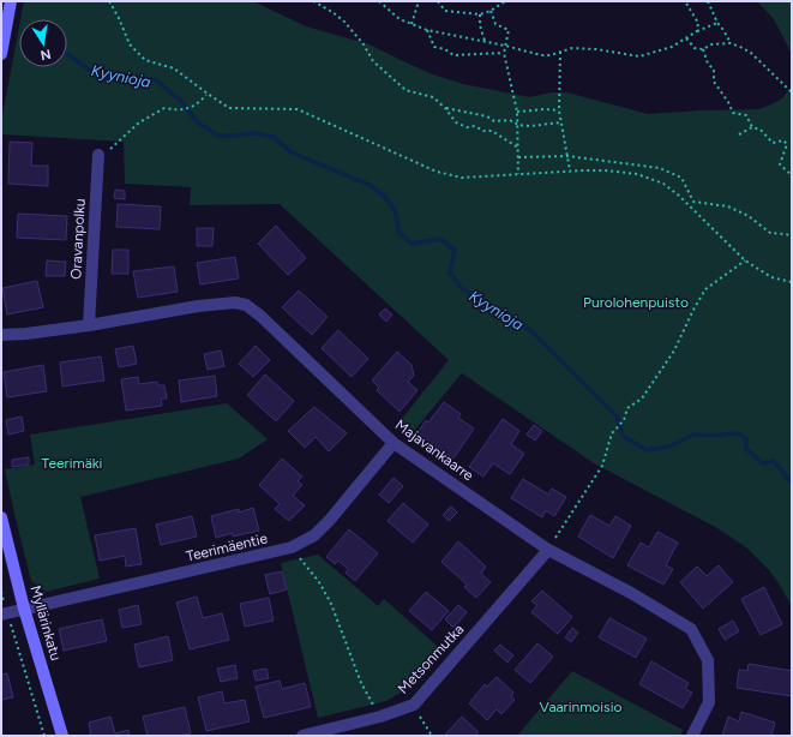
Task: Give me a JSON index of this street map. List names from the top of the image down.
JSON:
{
  "streets": {
    "street": [
      "Oravanpolku",
      "Majavankaarre",
      "Teerimäentie",
      "Myllärinkatu",
      "Metsonmutka"
    ]
  },
  "crossings": [
    ["Oravanpolku", "Majavankaarre"],
    ["Majavankaarre", "Teerimäentie"],
    ["Majavankaarre", "Metsonmutka"],
    ["Teerimäentie", "Myllärinkatu"]
  ],
  "water": ["Kyynioja"],
  "parks": ["Purolohenpuisto", "Teerimäki", "Vaarinmoisio"],
  "north": "bottom"
}
